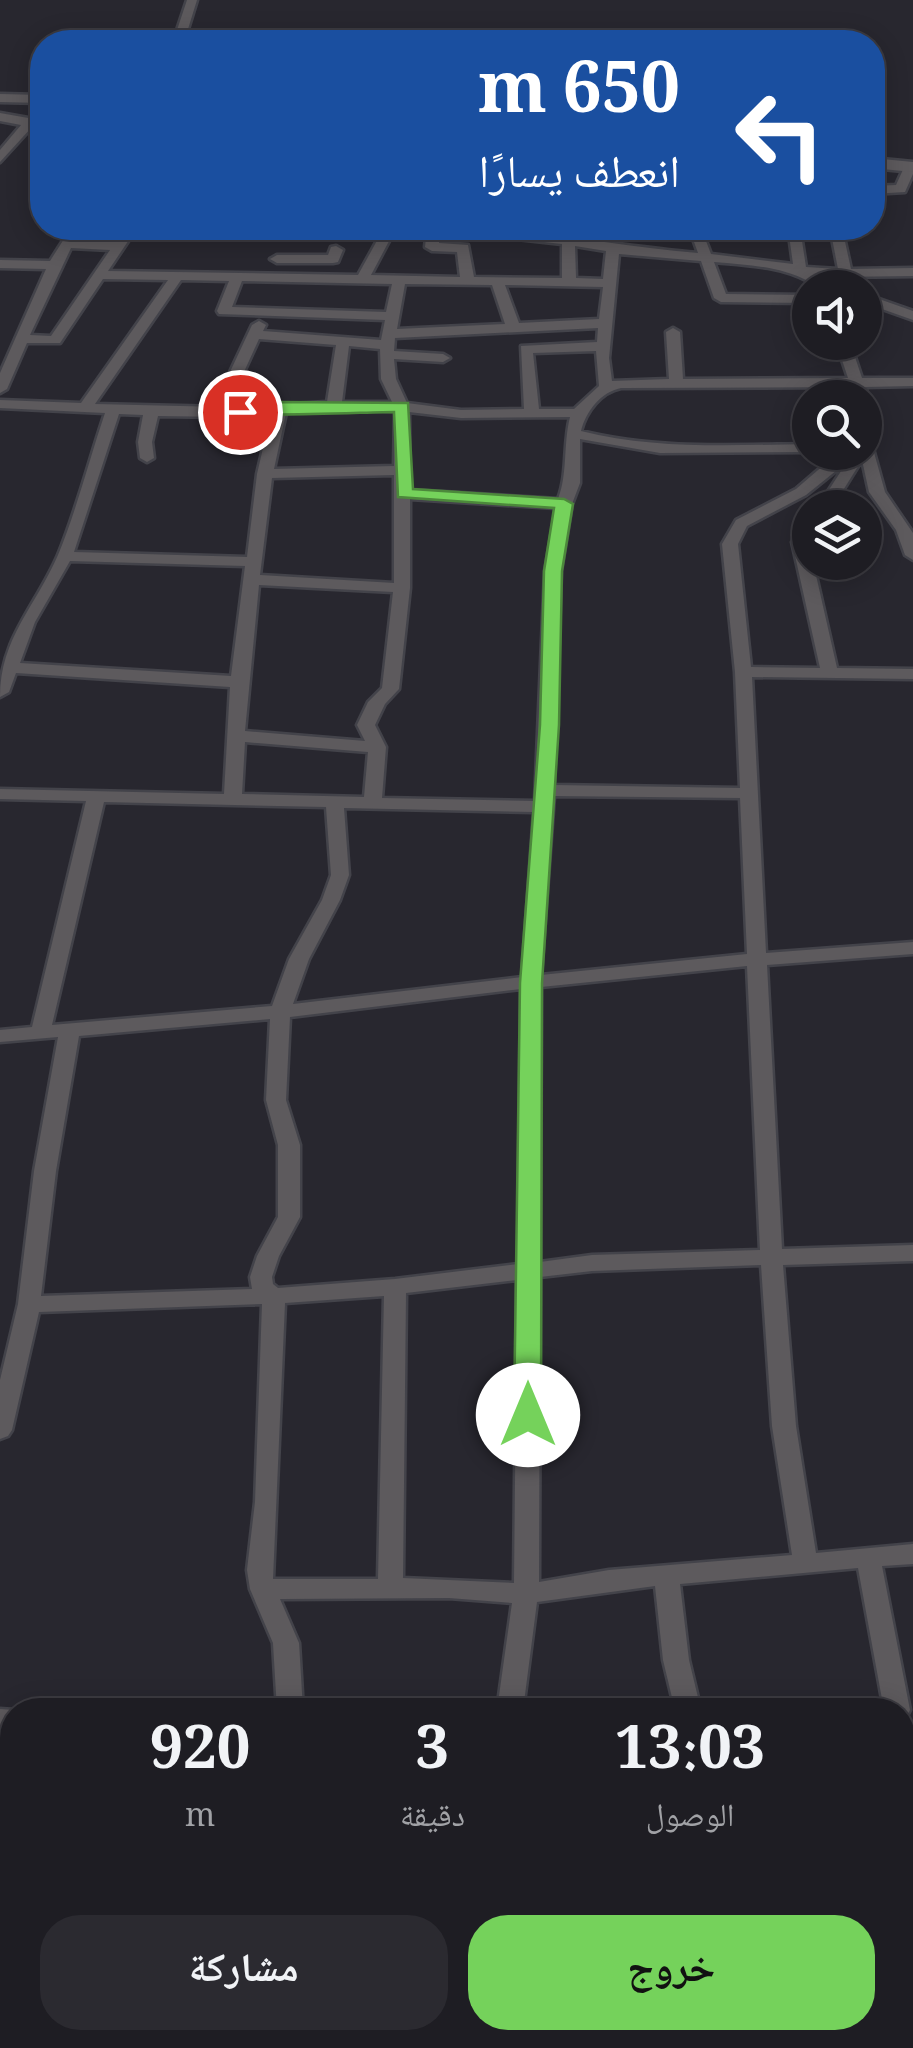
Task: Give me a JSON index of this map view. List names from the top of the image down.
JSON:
{
  "page": {
    "turn": ["650 m", "انعطف يسارًا"],
    "eta": [
      "13:03",
      "الوصول",
      "3",
      "دقيقة",
      "920",
      "m"
    ],
    "buttons": ["خروج", "مشاركة"]
  }
}
